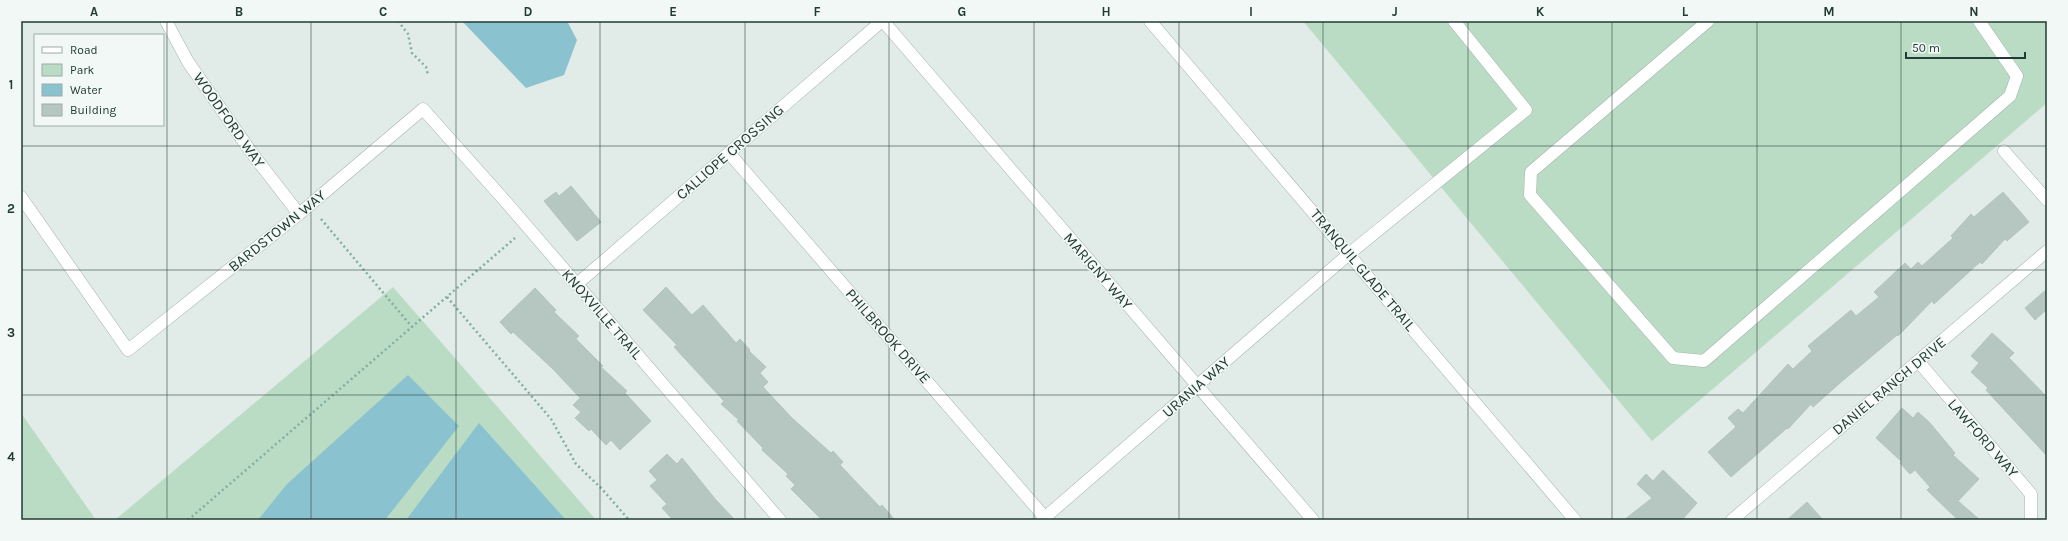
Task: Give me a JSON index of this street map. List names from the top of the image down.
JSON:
{
  "streets": {
    "street": [
      "WOODFORD WAY",
      "CALLIOPE CROSSING",
      "BARDSTOWN WAY",
      "TRANQUIL GLADE TRAIL",
      "MARIGNY WAY",
      "KNOXVILLE TRAIL",
      "PHILBROOK DRIVE",
      "DANIEL RANCH DRIVE",
      "URANIA WAY",
      "LAWFORD WAY"
    ]
  },
  "crossings": [
    ["WOODFORD WAY", "BARDSTOWN WAY"],
    ["CALLIOPE CROSSING", "MARIGNY WAY"],
    ["CALLIOPE CROSSING", "KNOXVILLE TRAIL"],
    ["CALLIOPE CROSSING", "PHILBROOK DRIVE"],
    ["BARDSTOWN WAY", "KNOXVILLE TRAIL"],
    ["TRANQUIL GLADE TRAIL", "URANIA WAY"],
    ["MARIGNY WAY", "URANIA WAY"],
    ["PHILBROOK DRIVE", "URANIA WAY"],
    ["DANIEL RANCH DRIVE", "LAWFORD WAY"]
  ],
  "legend": [
    "Road",
    "Park",
    "Water",
    "Building"
  ],
  "scale_bar": "50 m",
  "grid": {
    "columns": [
      "A",
      "B",
      "C",
      "D",
      "E",
      "F",
      "G",
      "H",
      "I",
      "J",
      "K",
      "L",
      "M",
      "N"
    ],
    "rows": [
      "1",
      "2",
      "3",
      "4"
    ]
  }
}
